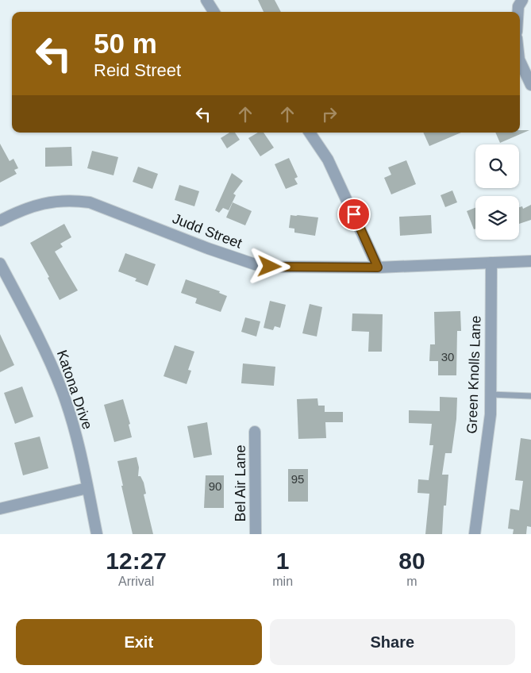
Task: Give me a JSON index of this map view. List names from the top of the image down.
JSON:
{
  "streets": {
    "street": [
      "Judd Street",
      "Green Knolls Lane",
      "Katona Drive",
      "Bel Air Lane"
    ]
  },
  "crossings": [
    ["Judd Street", "Green Knolls Lane"]
  ],
  "house_numbers": ["30", "95", "90"],
  "page": {
    "turn": ["50 m", "Reid Street"],
    "eta": [
      "12:27",
      "Arrival",
      "1",
      "min",
      "80",
      "m"
    ],
    "buttons": ["Exit", "Share"]
  }
}
